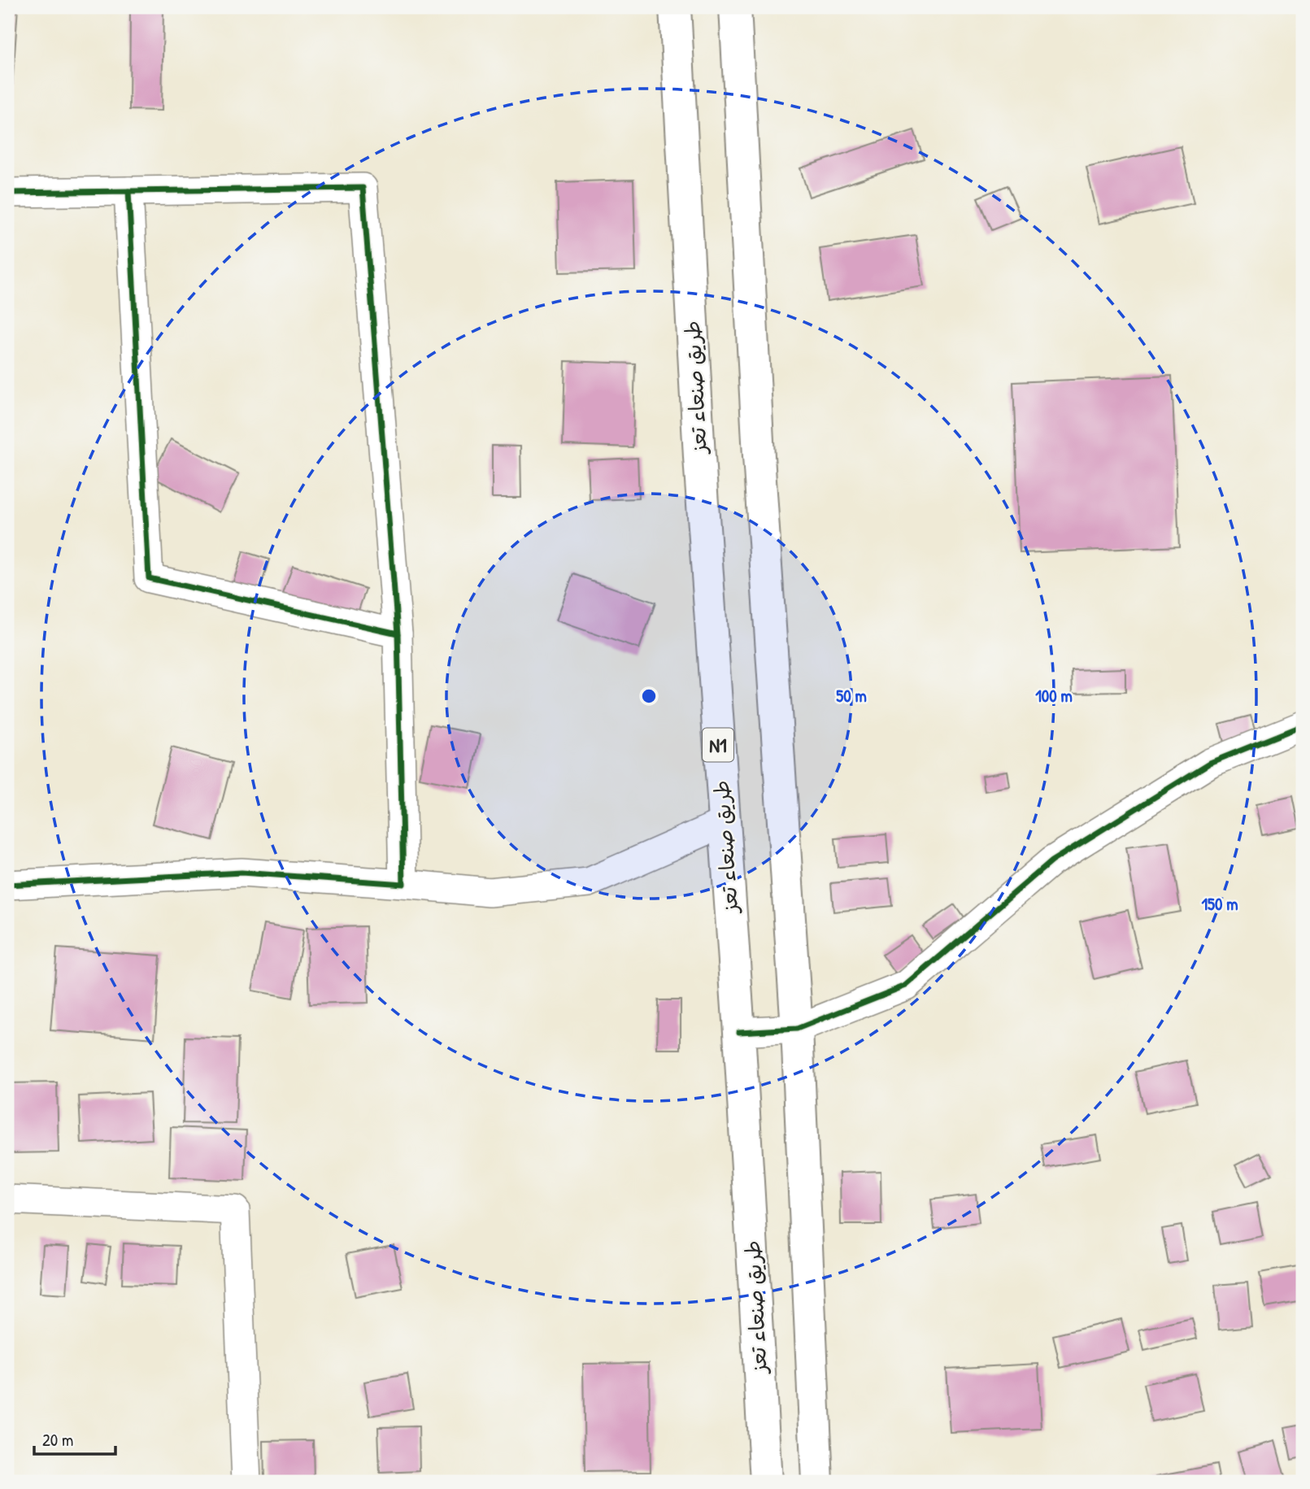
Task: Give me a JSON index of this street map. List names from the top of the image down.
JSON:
{
  "streets": {
    "highway": ["طريق صنعاء تعز", "N1"]
  },
  "scale_bar": "20 m",
  "rings": ["50 m", "100 m", "150 m"]
}
